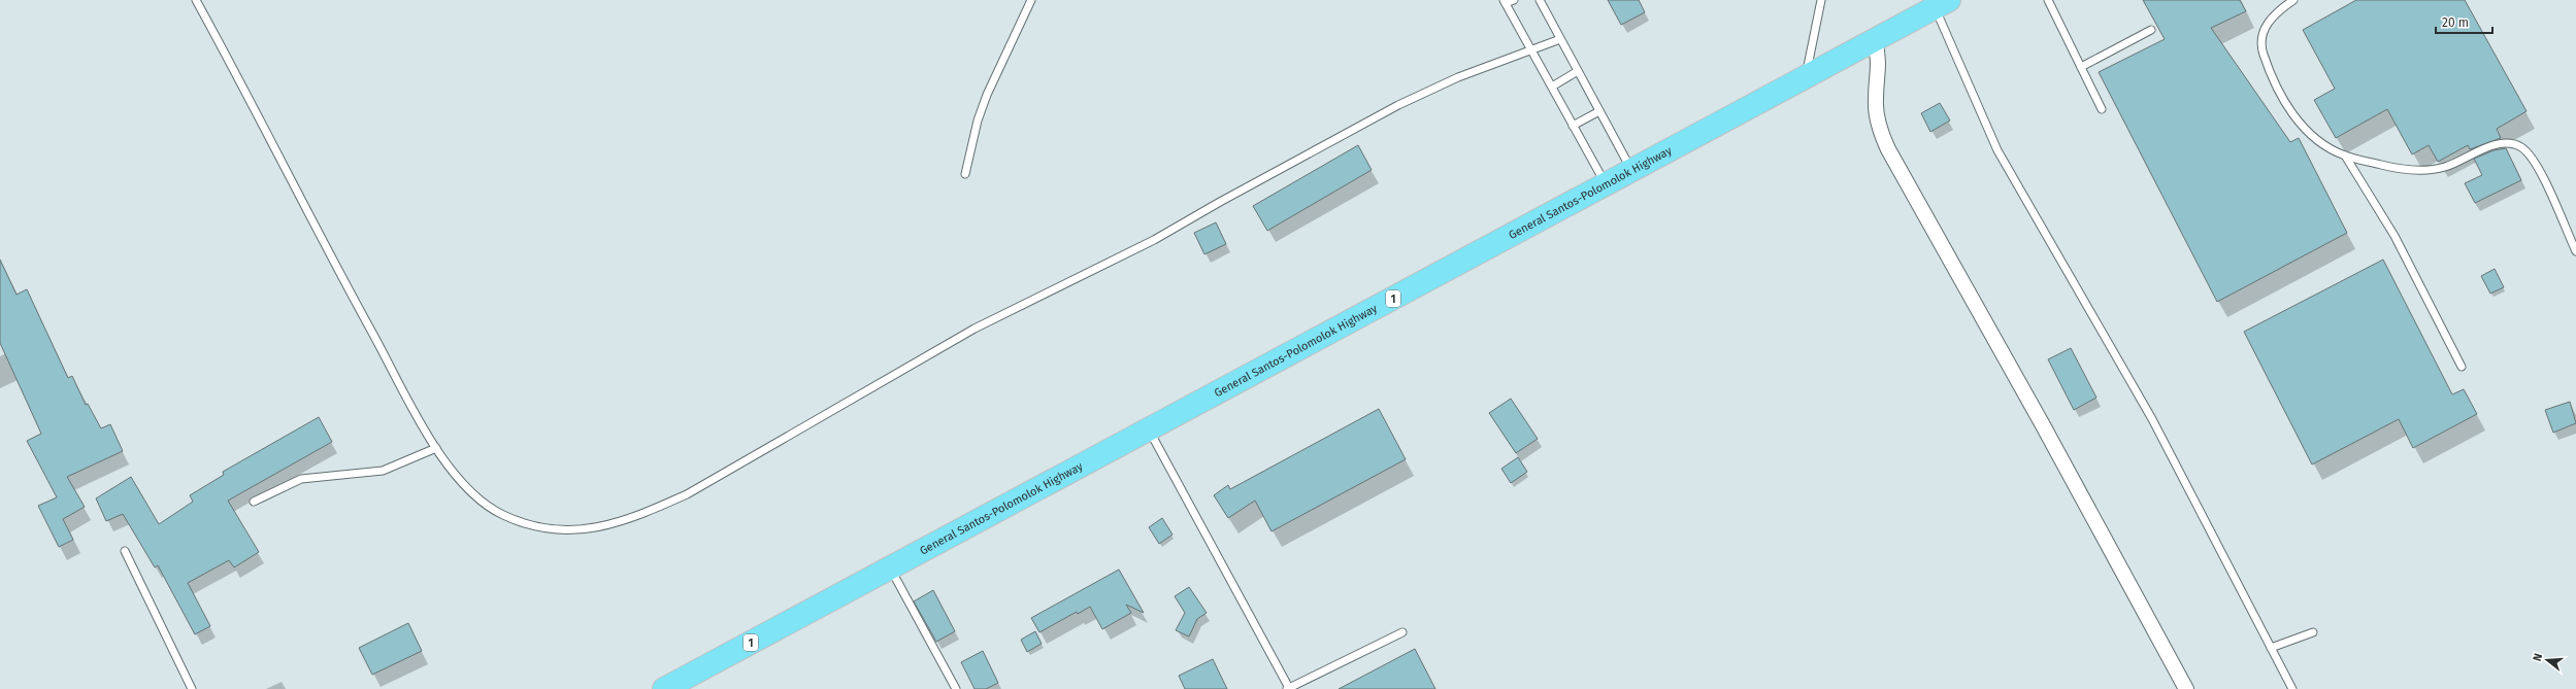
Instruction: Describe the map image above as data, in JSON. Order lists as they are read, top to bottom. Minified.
{"streets":{"highway":["General Santos-Polomolok Highway","1"]},"scale_bar":"20 m","north":"left"}
